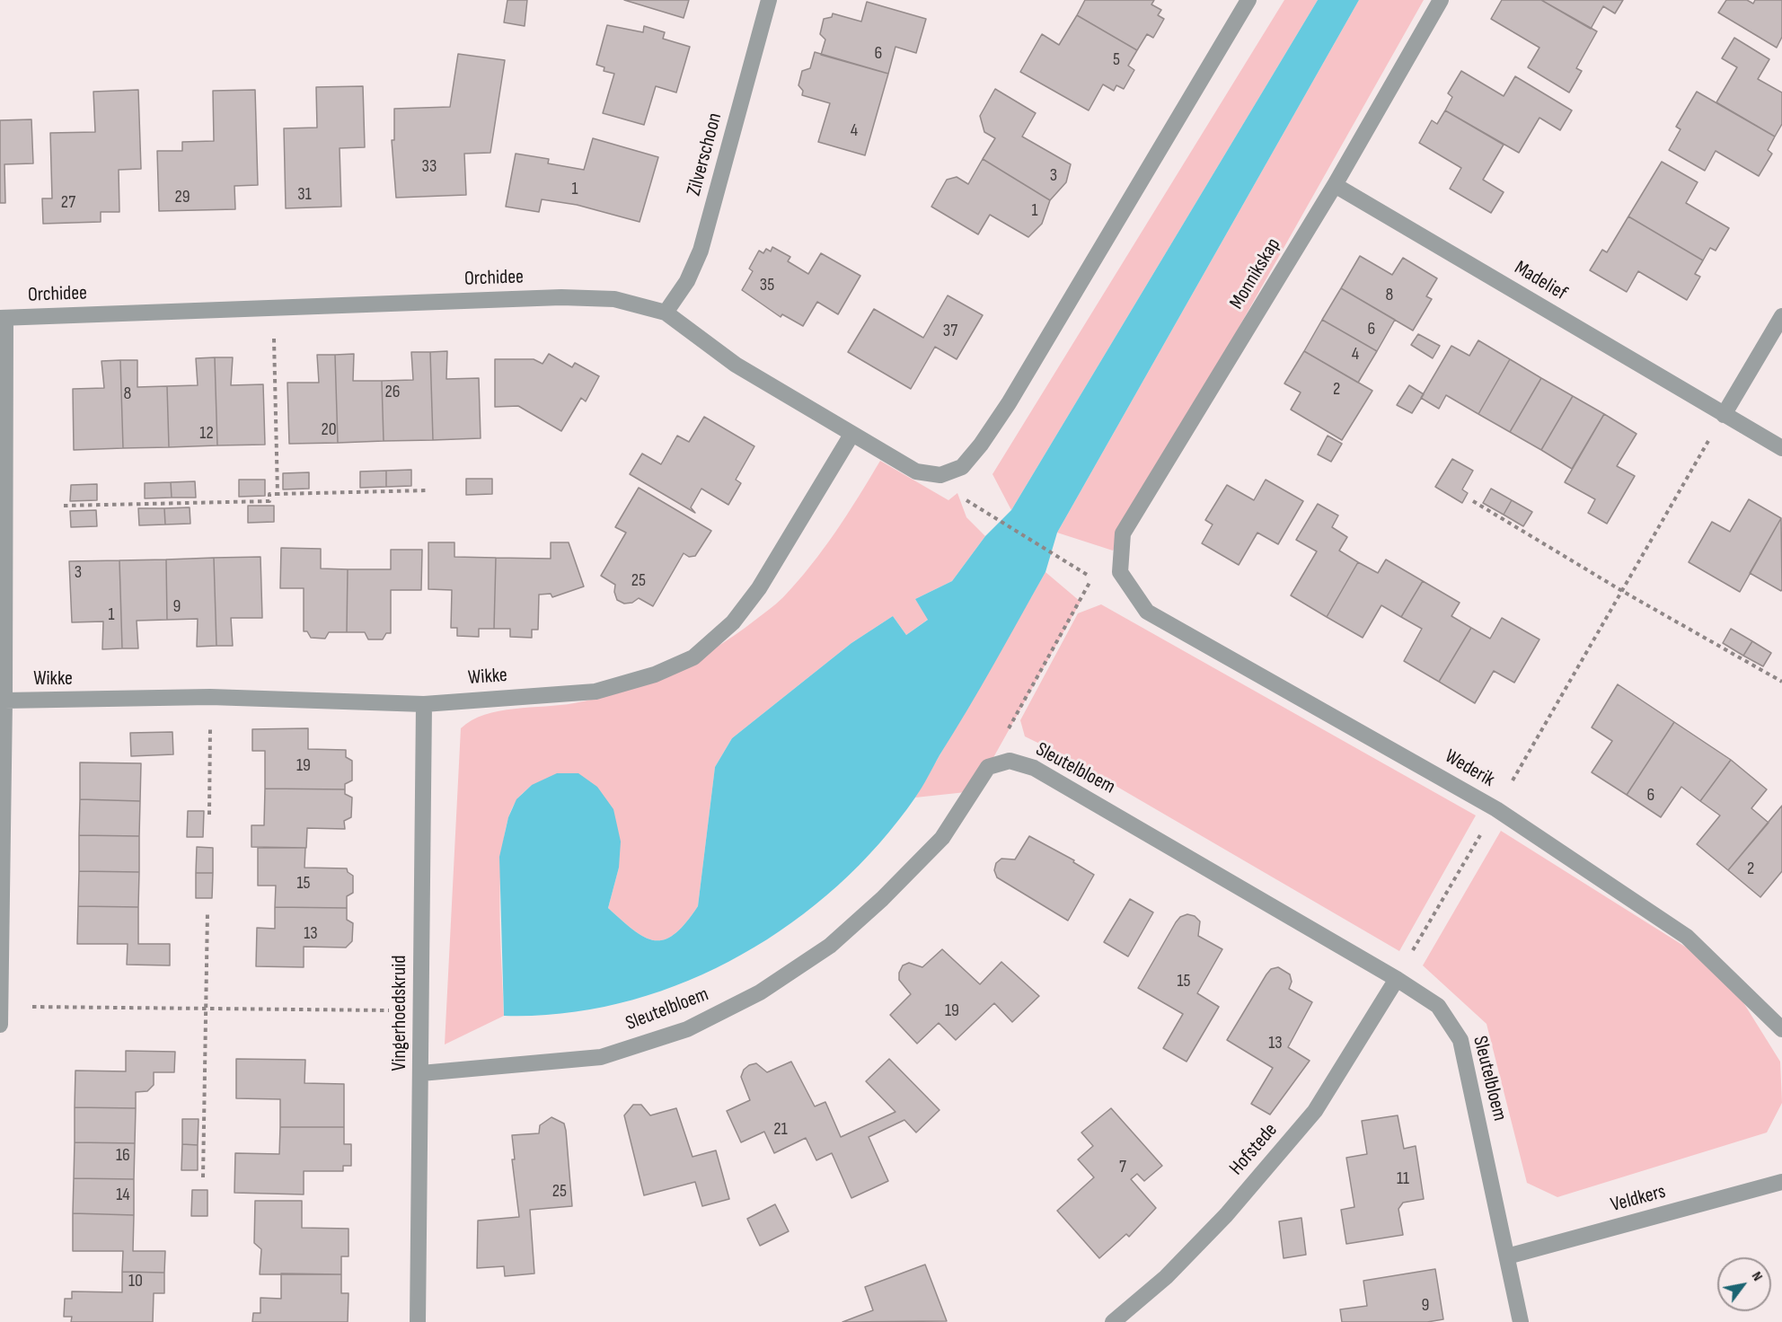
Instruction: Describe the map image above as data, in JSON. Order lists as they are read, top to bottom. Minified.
{"streets":{"street":["Zilverschoon","Monnikskap","Orchidee","Madelief","Wikke","Sleutelbloem","Wederik","Vingerhoedskruid","Hofstede","Veldkers"]},"crossings":[["Zilverschoon","Orchidee"],["Monnikskap","Madelief"],["Monnikskap","Wederik"],["Orchidee","Wikke"],["Wikke","Vingerhoedskruid"],["Sleutelbloem","Vingerhoedskruid"],["Sleutelbloem","Hofstede"],["Sleutelbloem","Veldkers"]],"house_numbers":["6","5","4","33","3","1","31","29","27","1","35","8","6","37","4","2","26","8","20","12","3","25","9","1","19","6","2","15","13","15","19","13","21","16","7","11","25","14","10","9"],"north":"top right"}
